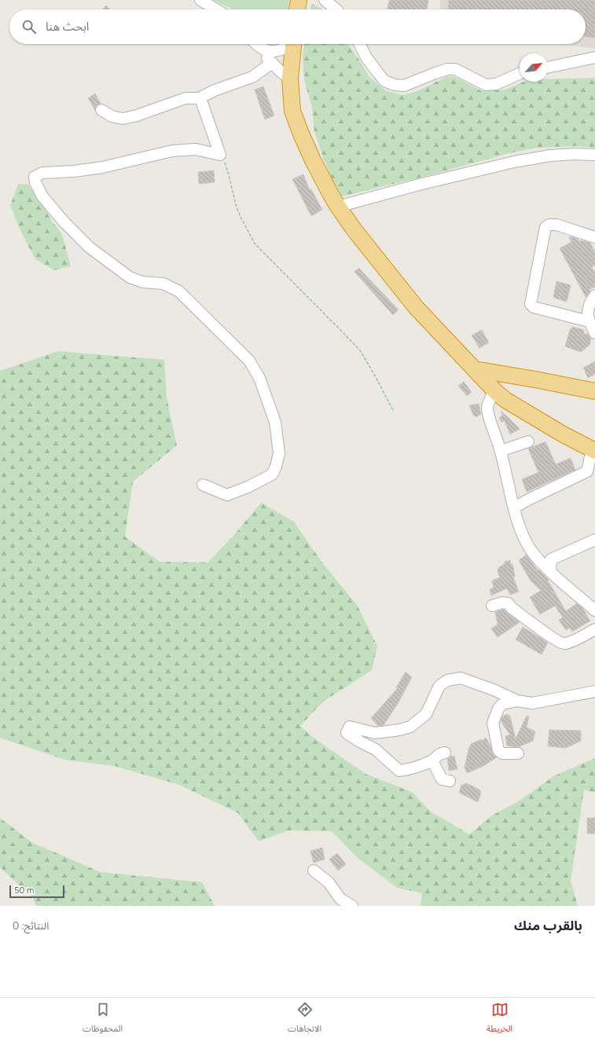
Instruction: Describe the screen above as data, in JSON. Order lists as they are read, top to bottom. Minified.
{"scale_bar":"50 m","north":"top right","page":{"search":"ابحث هنا","scale":"50 m","heading":["بالقرب منك","النتائج: 0"],"nav":["الخريطة","الاتجاهات","المحفوظات"]}}
